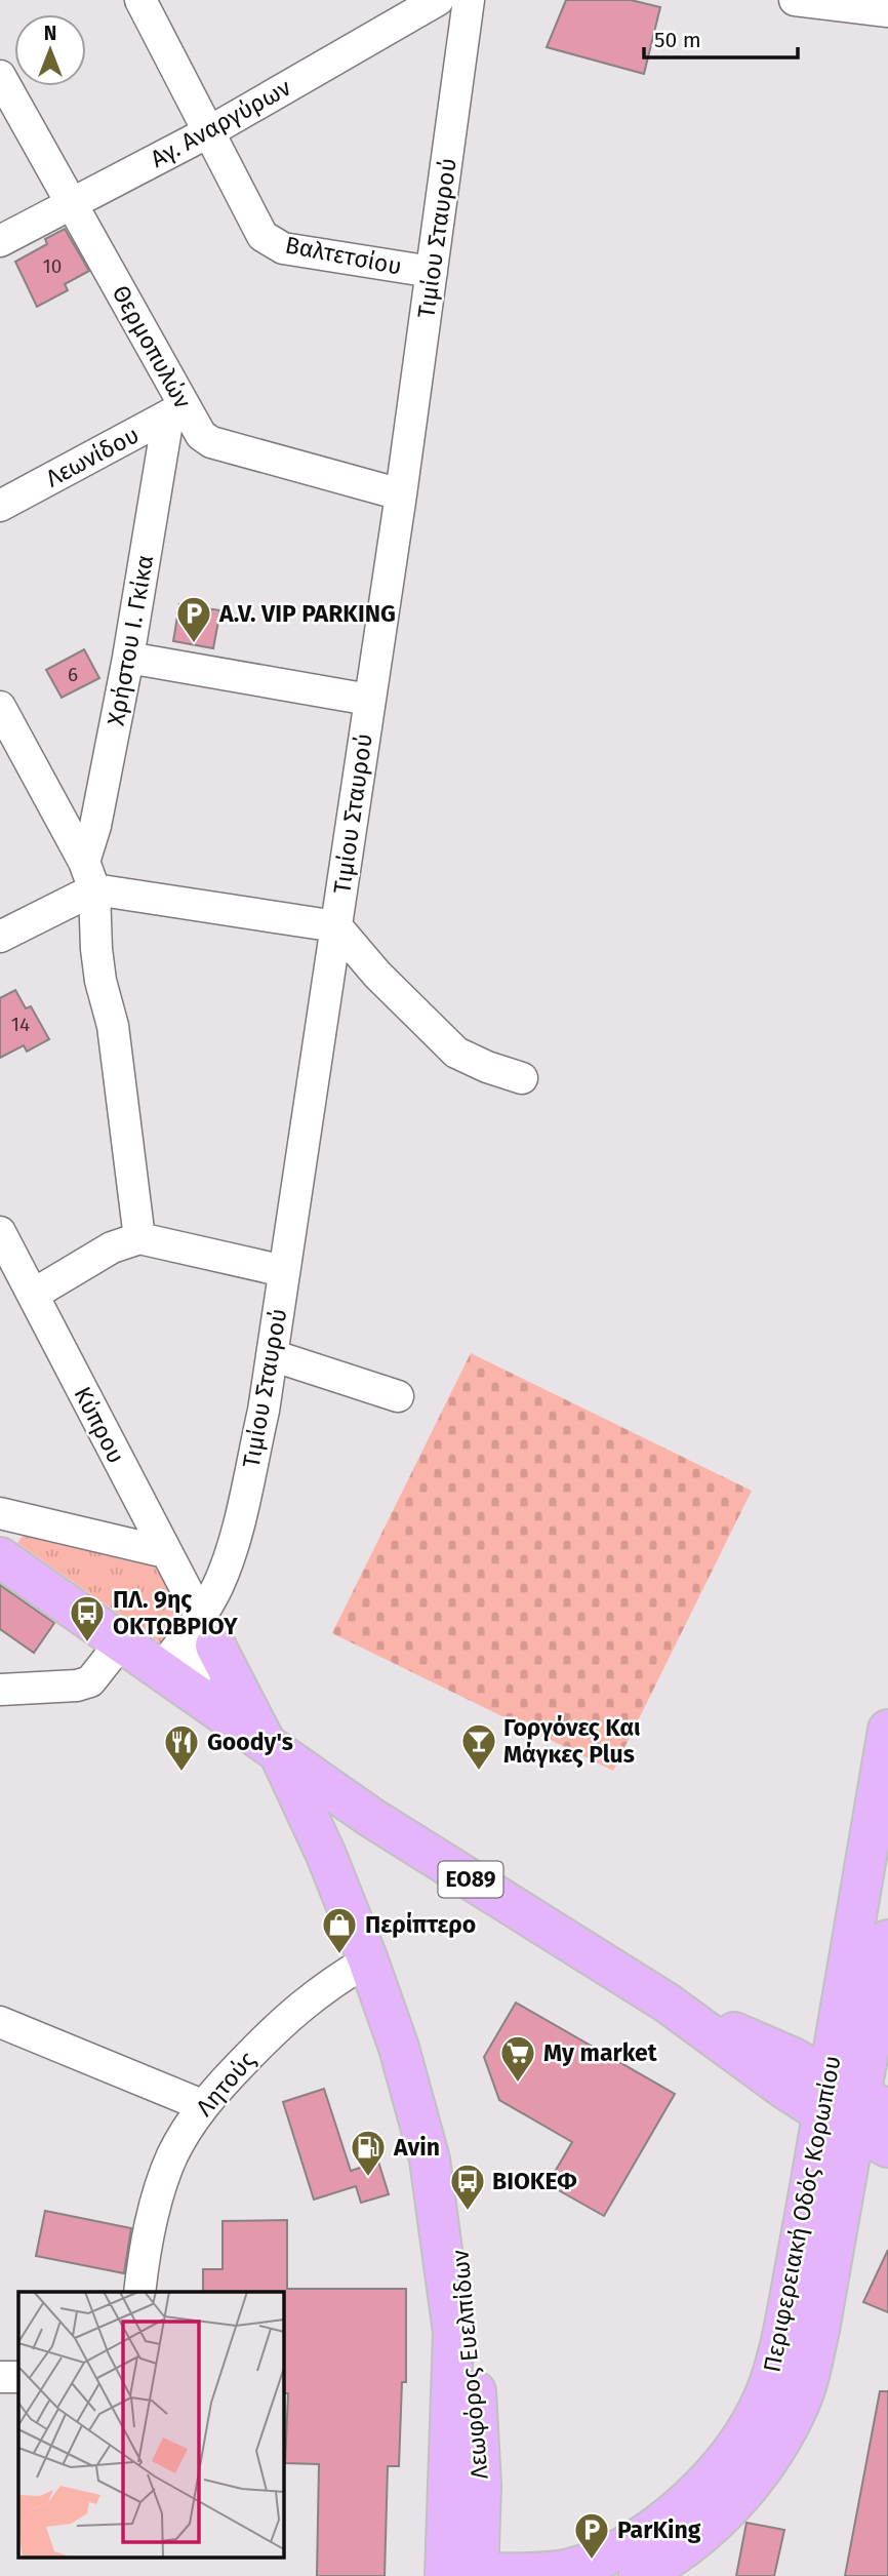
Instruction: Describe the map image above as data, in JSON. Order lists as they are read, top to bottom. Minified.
{"streets":{"main road":["ΕΟ89","Περιφερειακή Οδός Κορωπίου","Λεωφόρος Ευελπίδων"],"street":["Αγ. Αναργύρων","Τιμίου Σταυρού","Βαλτετσίου","Θερμοπυλών","Λεωνίδου","Χρήστου Ι. Γκίκα","Κύπρου","Λητούς"]},"crossings":[["Αγ. Αναργύρων","Βαλτετσίου"],["Αγ. Αναργύρων","Θερμοπυλών"],["Τιμίου Σταυρού","Βαλτετσίου"],["Τιμίου Σταυρού","Θερμοπυλών"],["Τιμίου Σταυρού","Κύπρου"],["Τιμίου Σταυρού","ΕΟ89"],["Τιμίου Σταυρού","Λεωφόρος Ευελπίδων"],["Θερμοπυλών","Λεωνίδου"],["Θερμοπυλών","Χρήστου Ι. Γκίκα"],["Λεωνίδου","Χρήστου Ι. Γκίκα"],["Κύπρου","Λεωφόρος Ευελπίδων"],["ΕΟ89","Περιφερειακή Οδός Κορωπίου"],["ΕΟ89","Λεωφόρος Ευελπίδων"],["Λητούς","Λεωφόρος Ευελπίδων"],["Περιφερειακή Οδός Κορωπίου","Λεωφόρος Ευελπίδων"]],"places":{"parking":["A.V. VIP PARKING","ParKing"],"bus stop":["ΠΛ. 9ης ΟΚΤΩΒΡΙΟΥ","ΒΙΟΚΕΦ"],"bar":["Γοργόνες Και Μάγκες Plus"],"restaurant":["Goody's"],"shop":["Περίπτερο"],"supermarket":["My market"],"fuel station":["Avin"]},"house_numbers":["10","6","14"],"scale_bar":"50 m","north":"top"}
